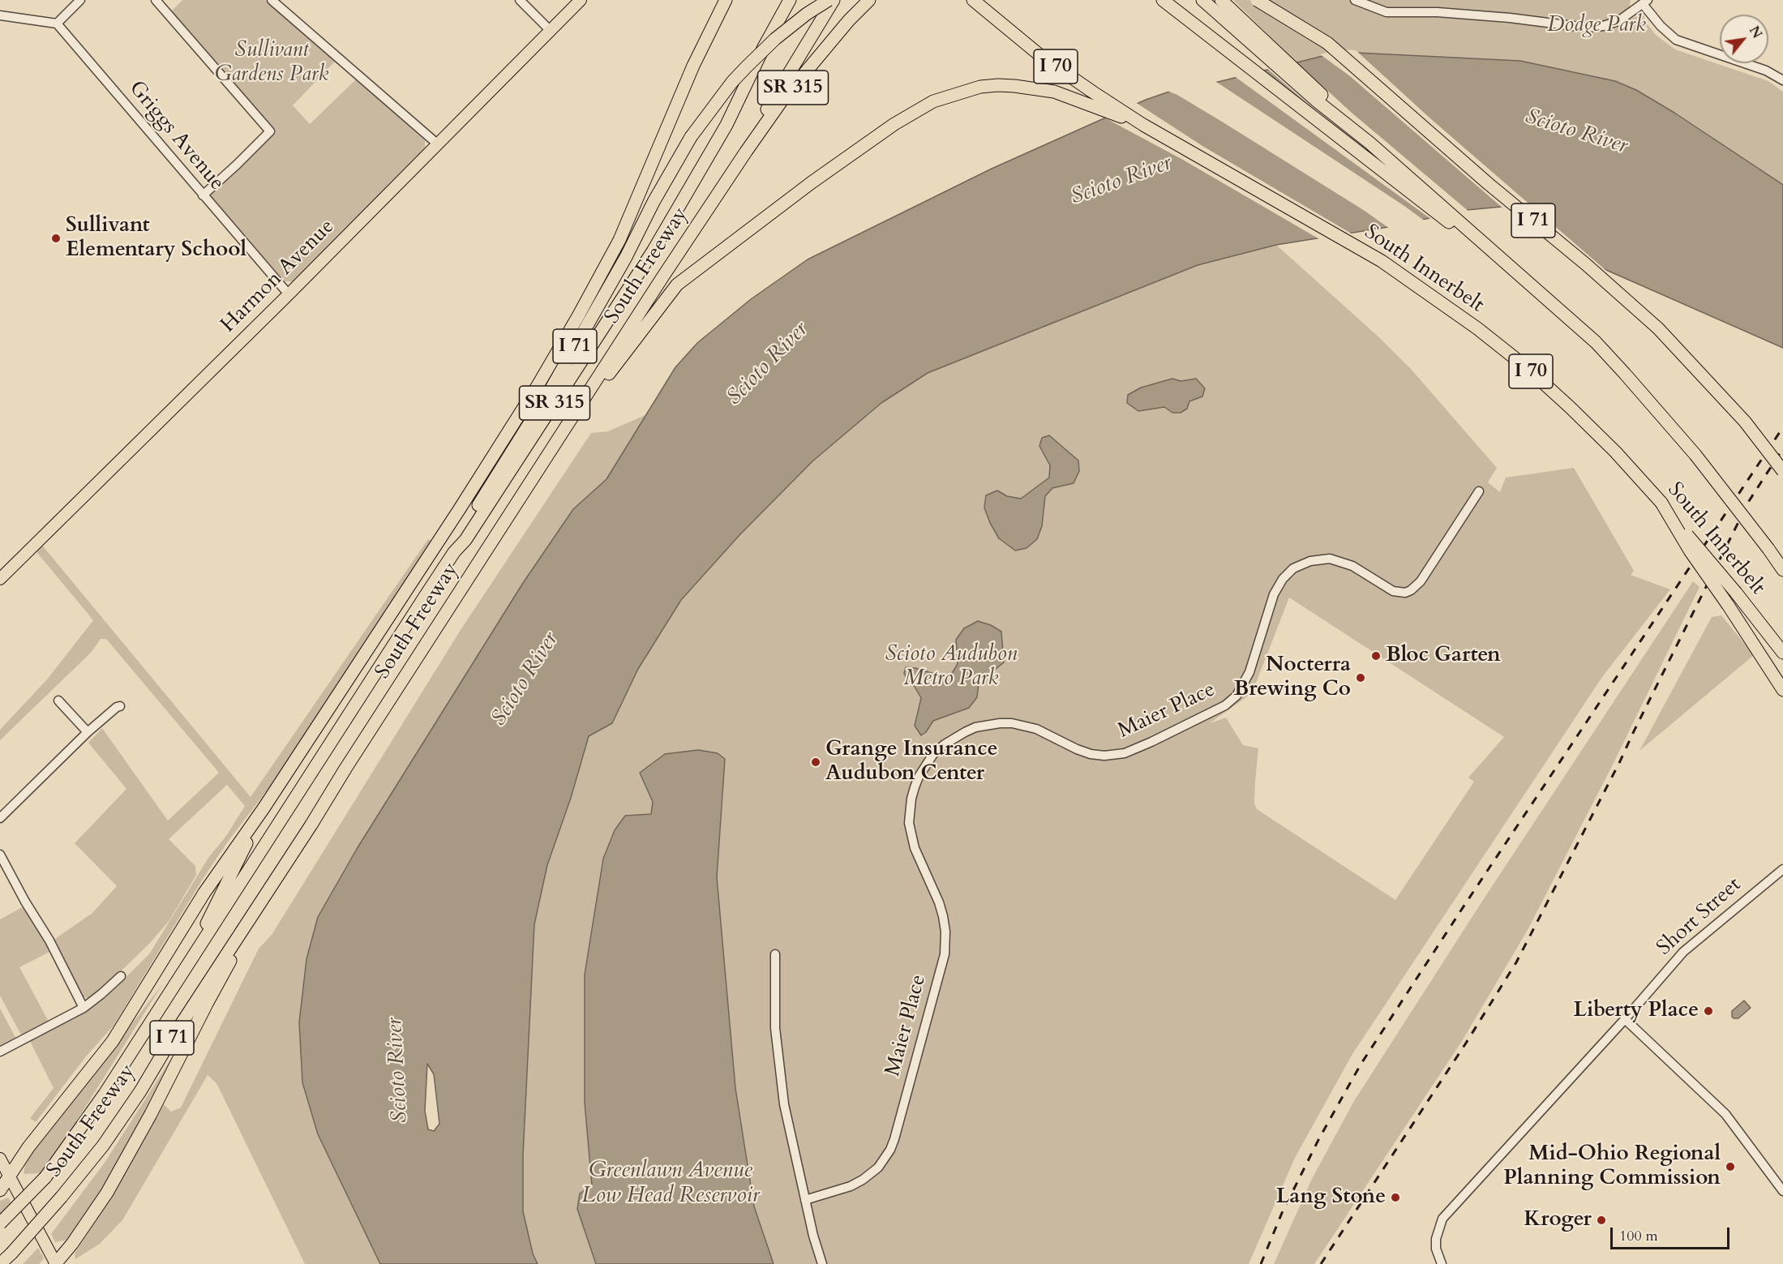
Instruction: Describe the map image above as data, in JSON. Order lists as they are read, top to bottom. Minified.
{"streets":{"highway":["I 70","SR 315","I 71","South Freeway","South Innerbelt"],"main road":["Harmon Avenue"],"street":["Griggs Avenue","Maier Place","Short Street"]},"crossings":[["Griggs Avenue","Harmon Avenue"],["I 71","South Freeway"],["I 71","South Innerbelt"]],"water":["Scioto River","Greenlawn Avenue Low Head Reservoir"],"parks":["Dodge Park","Sullivant Gardens Park","Scioto Audubon Metro Park"],"places":["Sullivant Elementary School","Bloc Garten","Nocterra Brewing Co","Grange Insurance Audubon Center","Liberty Place","Mid-Ohio Regional Planning Commission","Lang Stone","Kroger"],"scale_bar":"100 m","north":"top right"}
